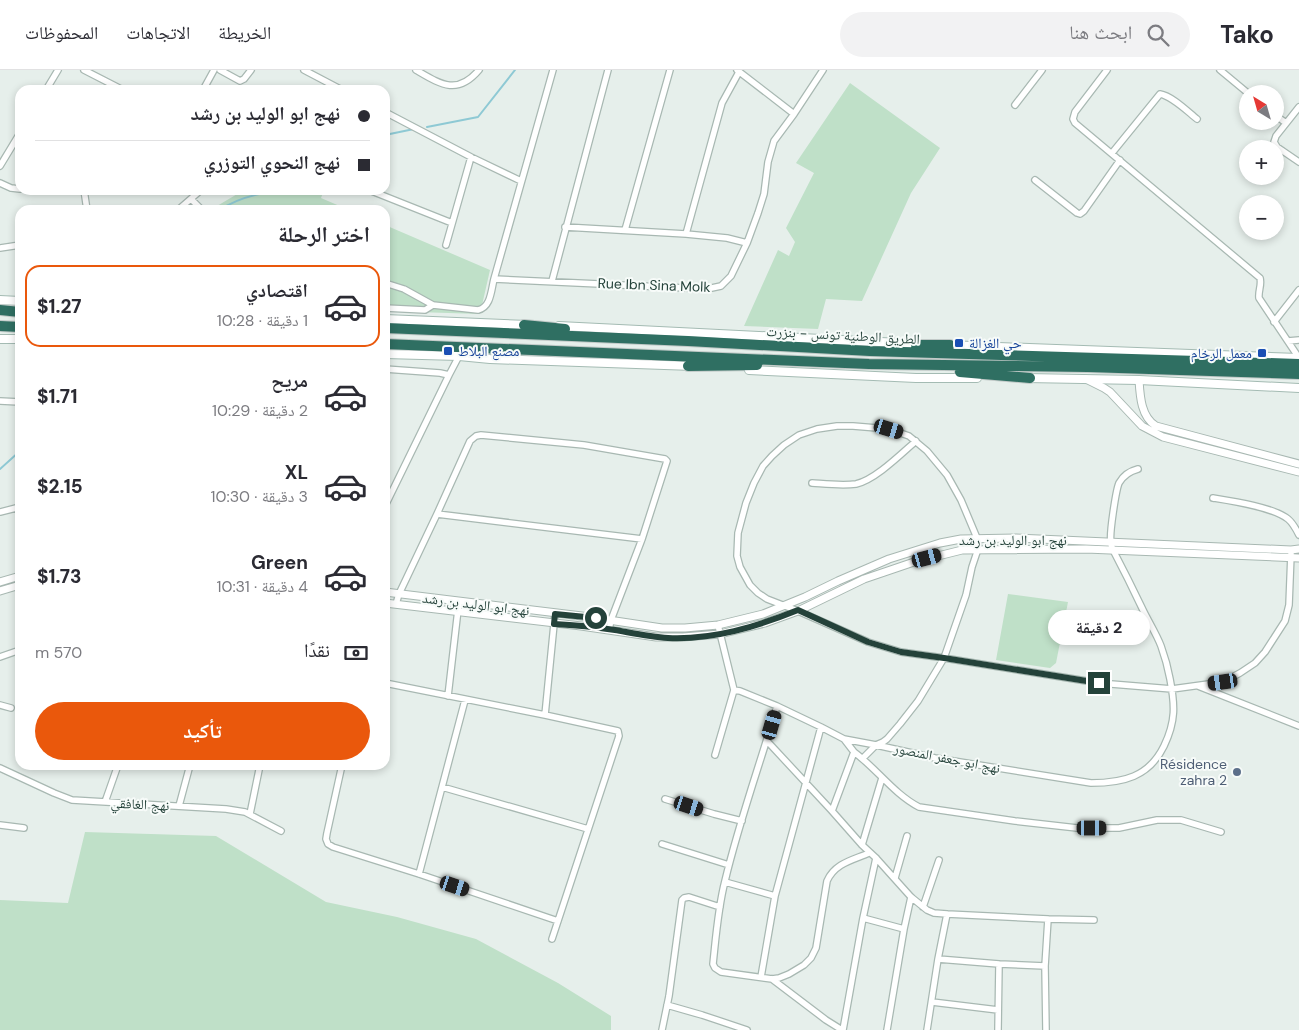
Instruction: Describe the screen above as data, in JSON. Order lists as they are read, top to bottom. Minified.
{"streets":{"highway":["الطريق الوطنية تونس - بنزرت"],"street":["Rue Ibn Sina Molk","نهج ابو الوليد بن رشد","نهج ابو جعفر المنصور","نهج الغافقي"]},"crossings":[["نهج ابو الوليد بن رشد","نهج ابو جعفر المنصور"]],"places":{"transit":["حي الغزالة","مصنع البلاط","معمل الرخام"],"other":["Résidence zahra 2"]},"north":"top left","page":{"header":"Tako","search":"ابحث هنا","nav":["الخريطة","الاتجاهات","المحفوظات"],"map_buttons":["+","−"],"banner":["نهج ابو الوليد بن رشد","نهج النحوي التوزري"],"heading":"اختر الرحلة","list":[{"name":"اقتصادي","note":"1 دقيقة · 10:28","value":"$1.27"},{"name":"مريح","note":"2 دقيقة · 10:29","value":"$1.71"},{"name":"XL","note":"3 دقيقة · 10:30","value":"$2.15"},{"name":"Green","note":"4 دقيقة · 10:31","value":"$1.73"}],"bubble":"2 دقيقة","pay":["نقدًا","570 m"],"buttons":"تأكيد"}}
